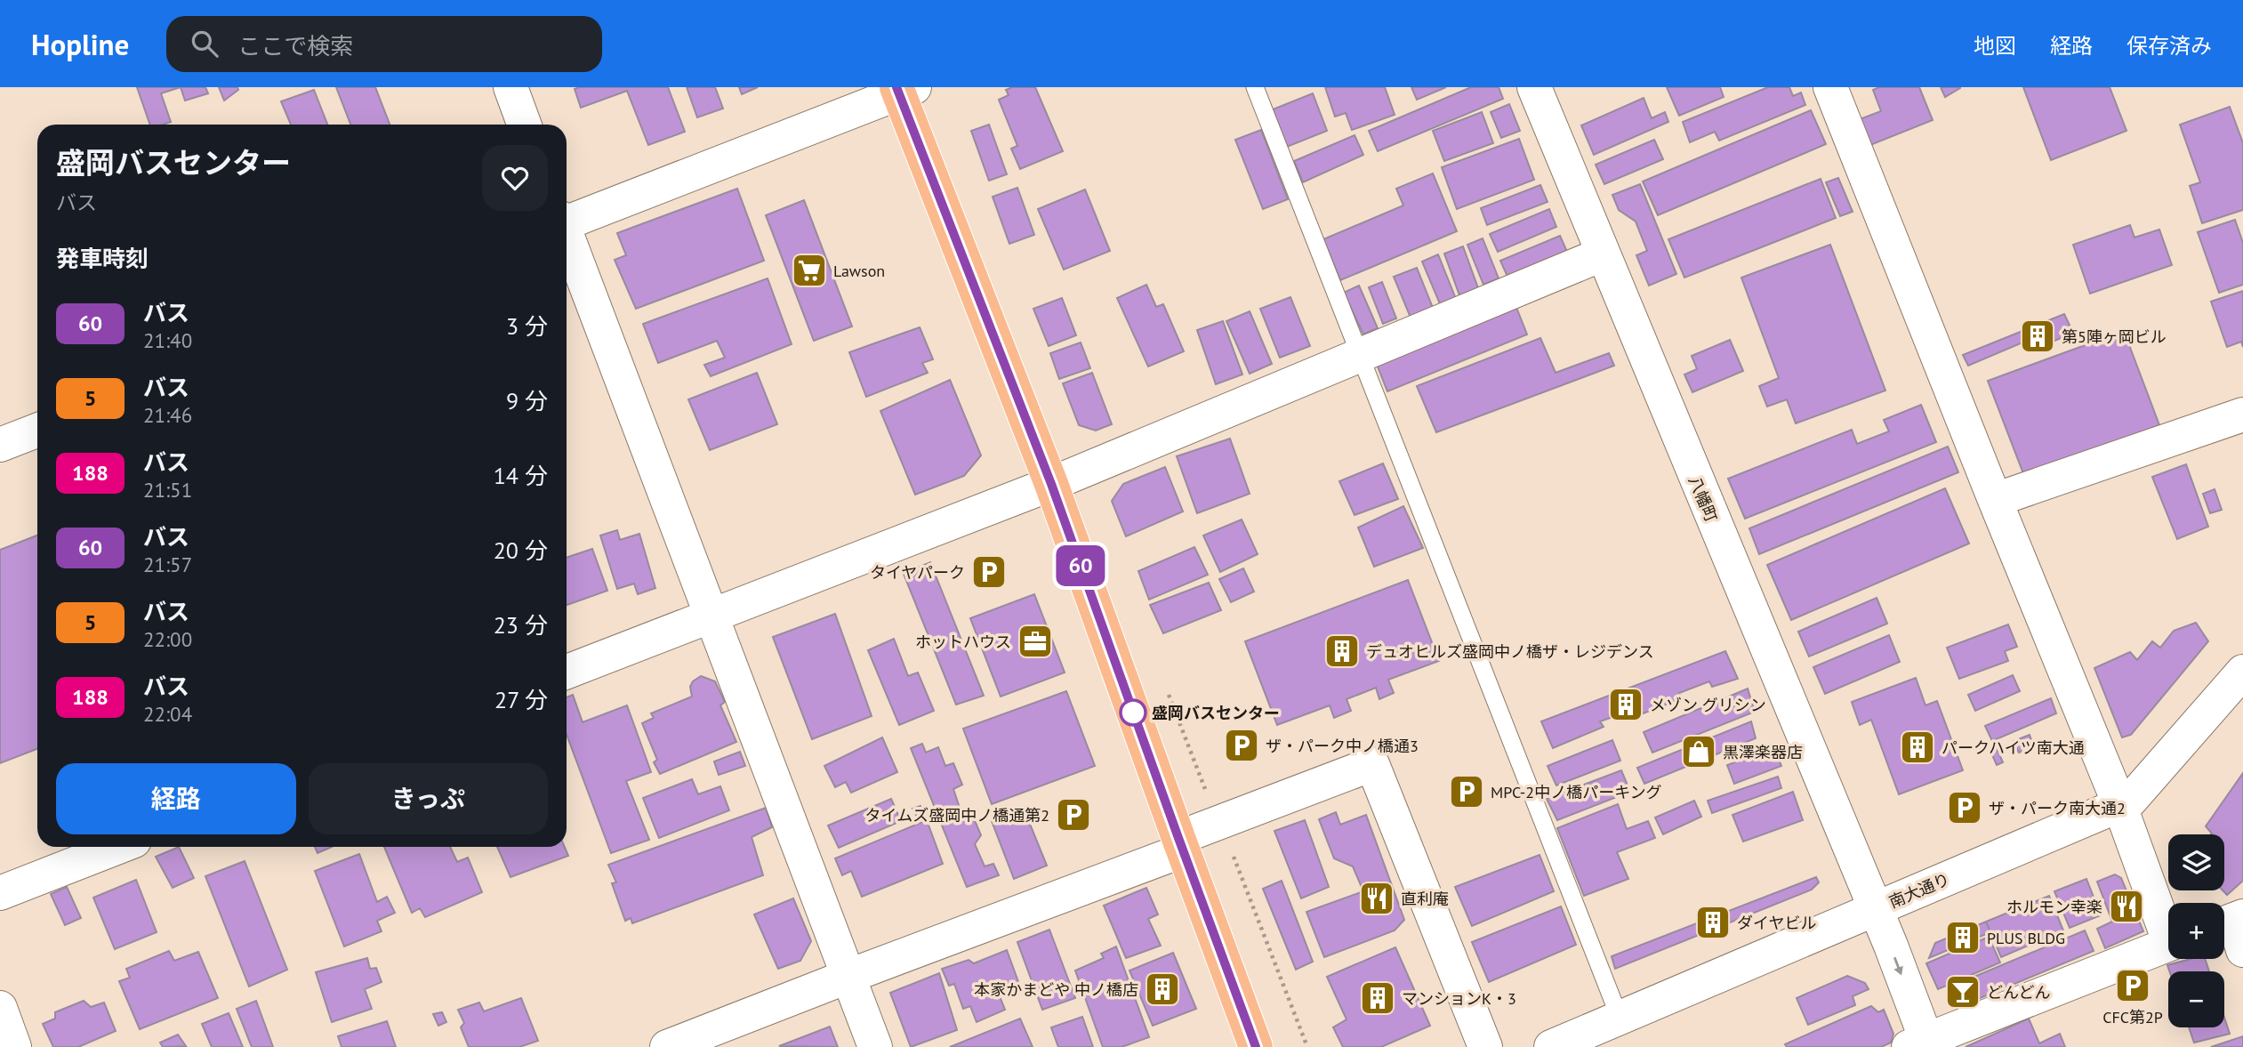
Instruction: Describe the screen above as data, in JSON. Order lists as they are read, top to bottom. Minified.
{"streets":{"street":["八幡町","南大通り"]},"crossings":[["八幡町","南大通り"]],"places":{"supermarket":["Lawson"],"building":["第5陣ヶ岡ビル","デュオヒルズ盛岡中ノ橋ザ・レジデンス","メゾン グリシン","パークハイツ南大通","ダイヤビル","PLUS BLDG","本家かまどや 中ノ橋店","マンションK・3"],"parking":["タイヤパーク","ザ・パーク中ノ橋通3","MPC-2中ノ橋パーキング","ザ・パーク南大通2","タイムズ盛岡中ノ橋通第2","CFC第2P"],"office":["ホットハウス"],"other":["盛岡バスセンター"],"shop":["黒澤楽器店"],"restaurant":["直利庵","ホルモン幸楽"],"bar":["どんどん"]},"lines":["bus line 60"],"page":{"header":"Hopline","search":"ここで検索","nav":["地図","経路","保存済み"],"on_map":"60","heading":[["盛岡バスセンター","バス"],"発車時刻"],"list":[{"mark":"60","name":"バス","note":"21:40","value":"3 分"},{"mark":"5","name":"バス","note":"21:46","value":"9 分"},{"mark":"188","name":"バス","note":"21:51","value":"14 分"},{"mark":"60","name":"バス","note":"21:57","value":"20 分"},{"mark":"5","name":"バス","note":"22:00","value":"23 分"},{"mark":"188","name":"バス","note":"22:04","value":"27 分"}],"buttons":["経路","きっぷ"],"map_buttons":["+","−"]}}
